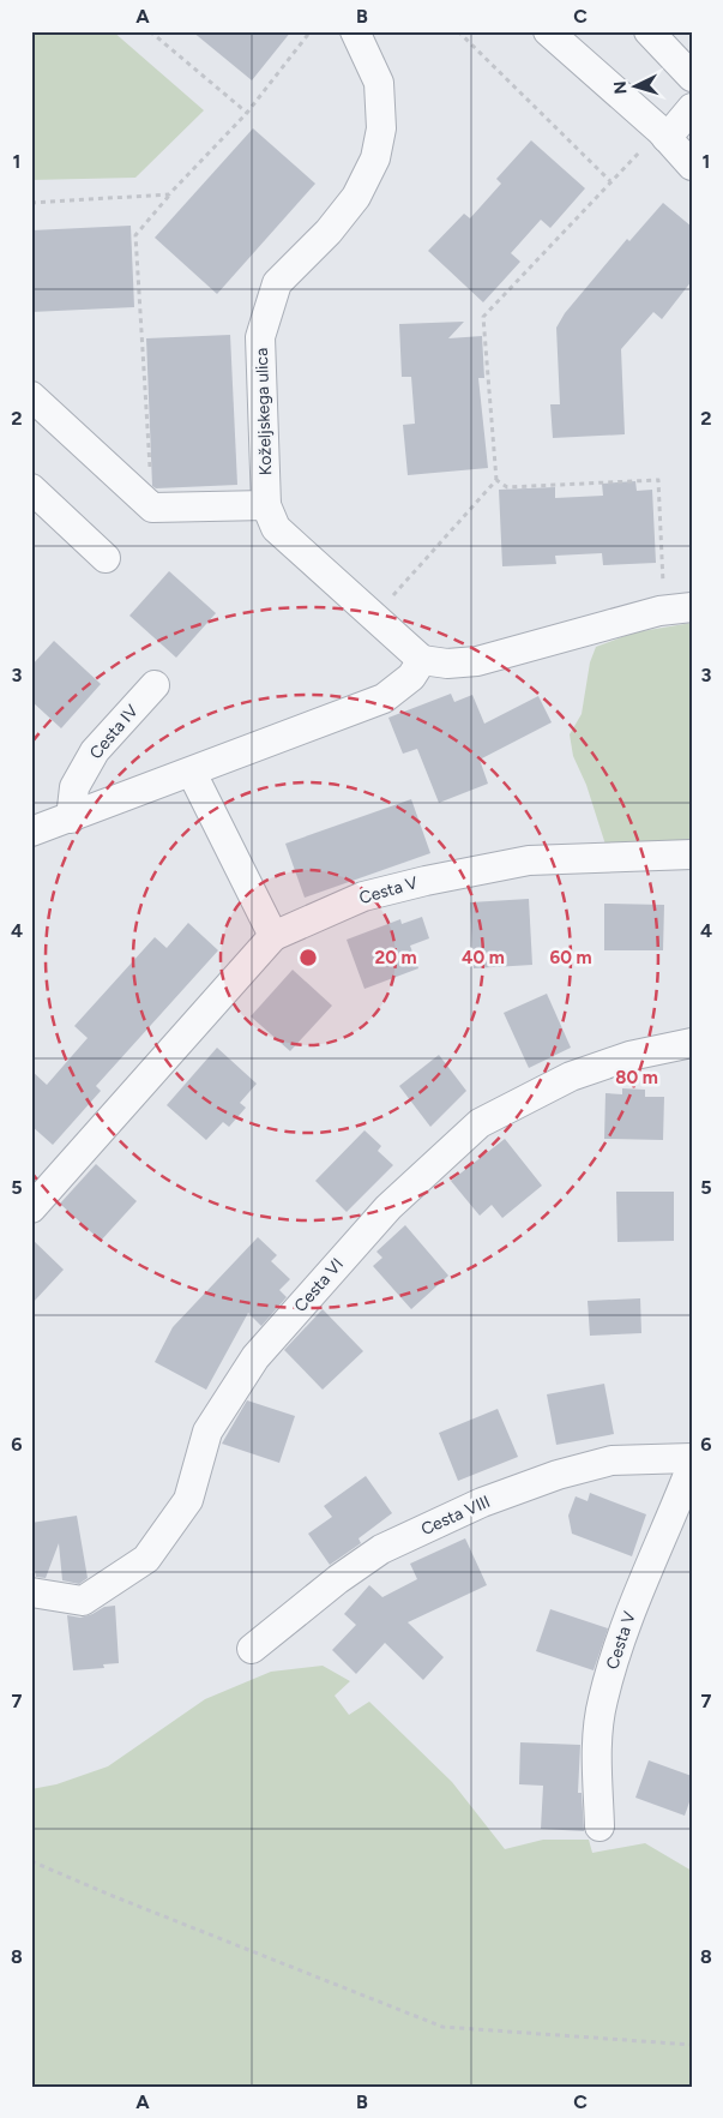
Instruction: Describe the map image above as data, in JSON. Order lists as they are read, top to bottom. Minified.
{"streets":{"street":["Koželjskega ulica","Cesta IV","Cesta V","Cesta VI","Cesta VIII"]},"north":"left","grid":{"columns":["A","B","C"],"rows":["1","2","3","4","5","6","7","8"]},"rings":["20 m","40 m","60 m","80 m"]}
